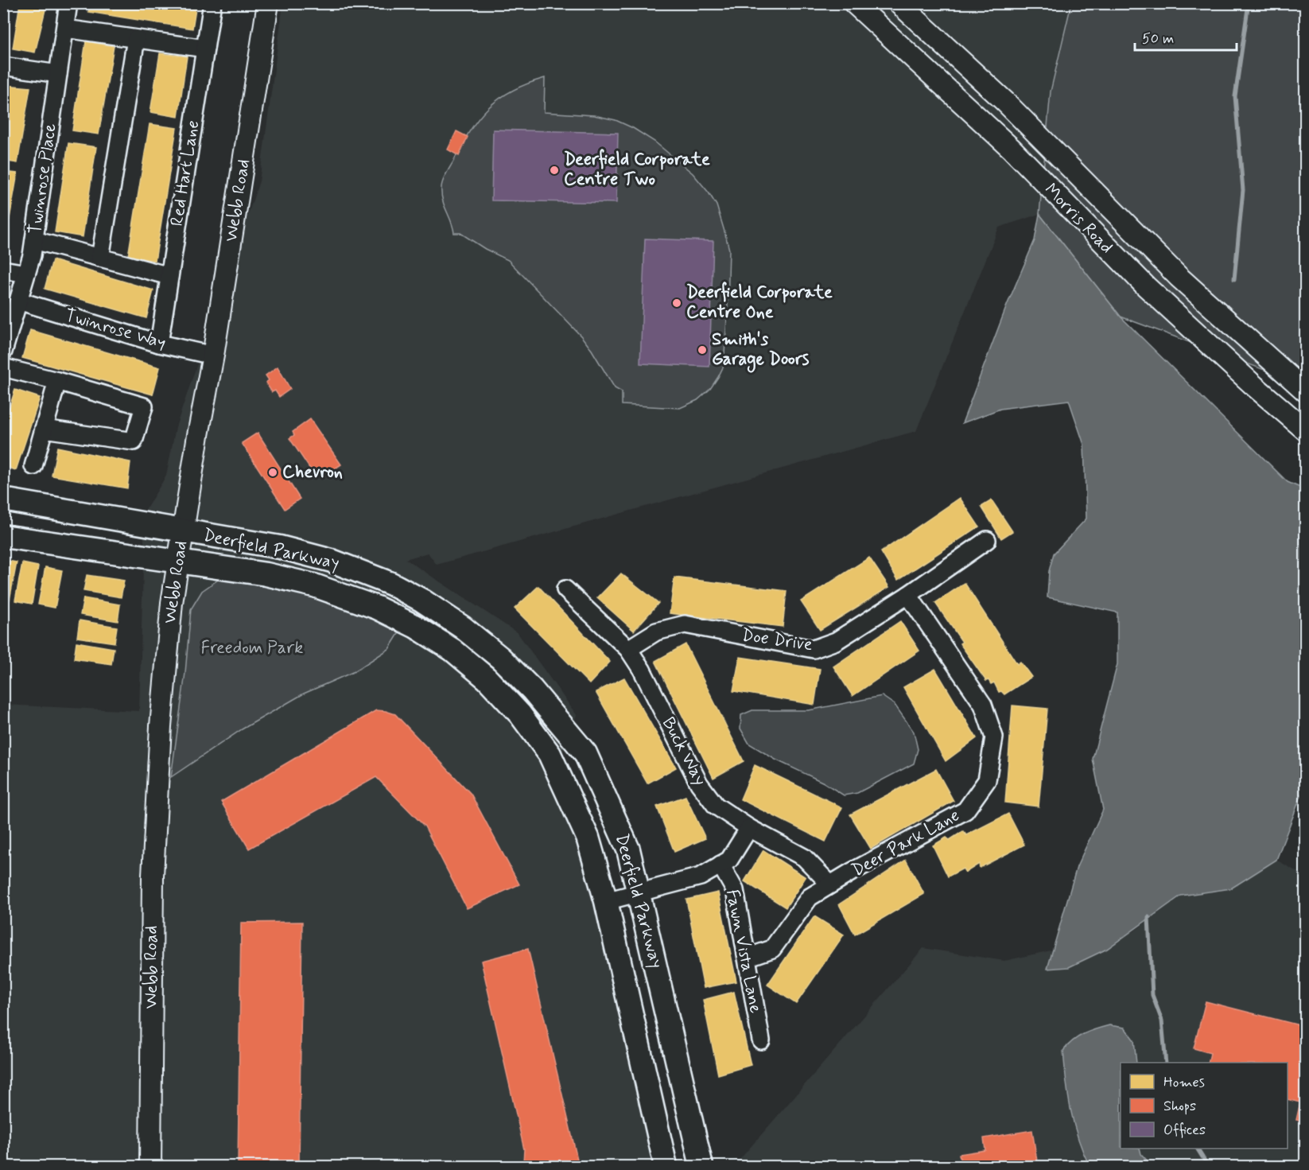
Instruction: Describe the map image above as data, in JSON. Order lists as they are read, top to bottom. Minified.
{"streets":{"main road":["Deerfield Parkway"],"street":["Red Hart Lane","Twinrose Place","Webb Road","Morris Road","Twinrose Way","Doe Drive","Buck Way","Deer Park Lane","Fawn Vista Lane"]},"crossings":[["Red Hart Lane","Twinrose Way"],["Twinrose Place","Twinrose Way"],["Webb Road","Twinrose Way"],["Webb Road","Deerfield Parkway"],["Deerfield Parkway","Fawn Vista Lane"],["Doe Drive","Buck Way"],["Doe Drive","Deer Park Lane"],["Buck Way","Deer Park Lane"],["Buck Way","Fawn Vista Lane"],["Deer Park Lane","Fawn Vista Lane"]],"parks":["Freedom Park"],"places":["Deerfield Corporate Centre Two","Deerfield Corporate Centre One","Smith's Garage Doors","Chevron"],"legend":["Homes","Shops","Offices"],"scale_bar":"50 m"}
